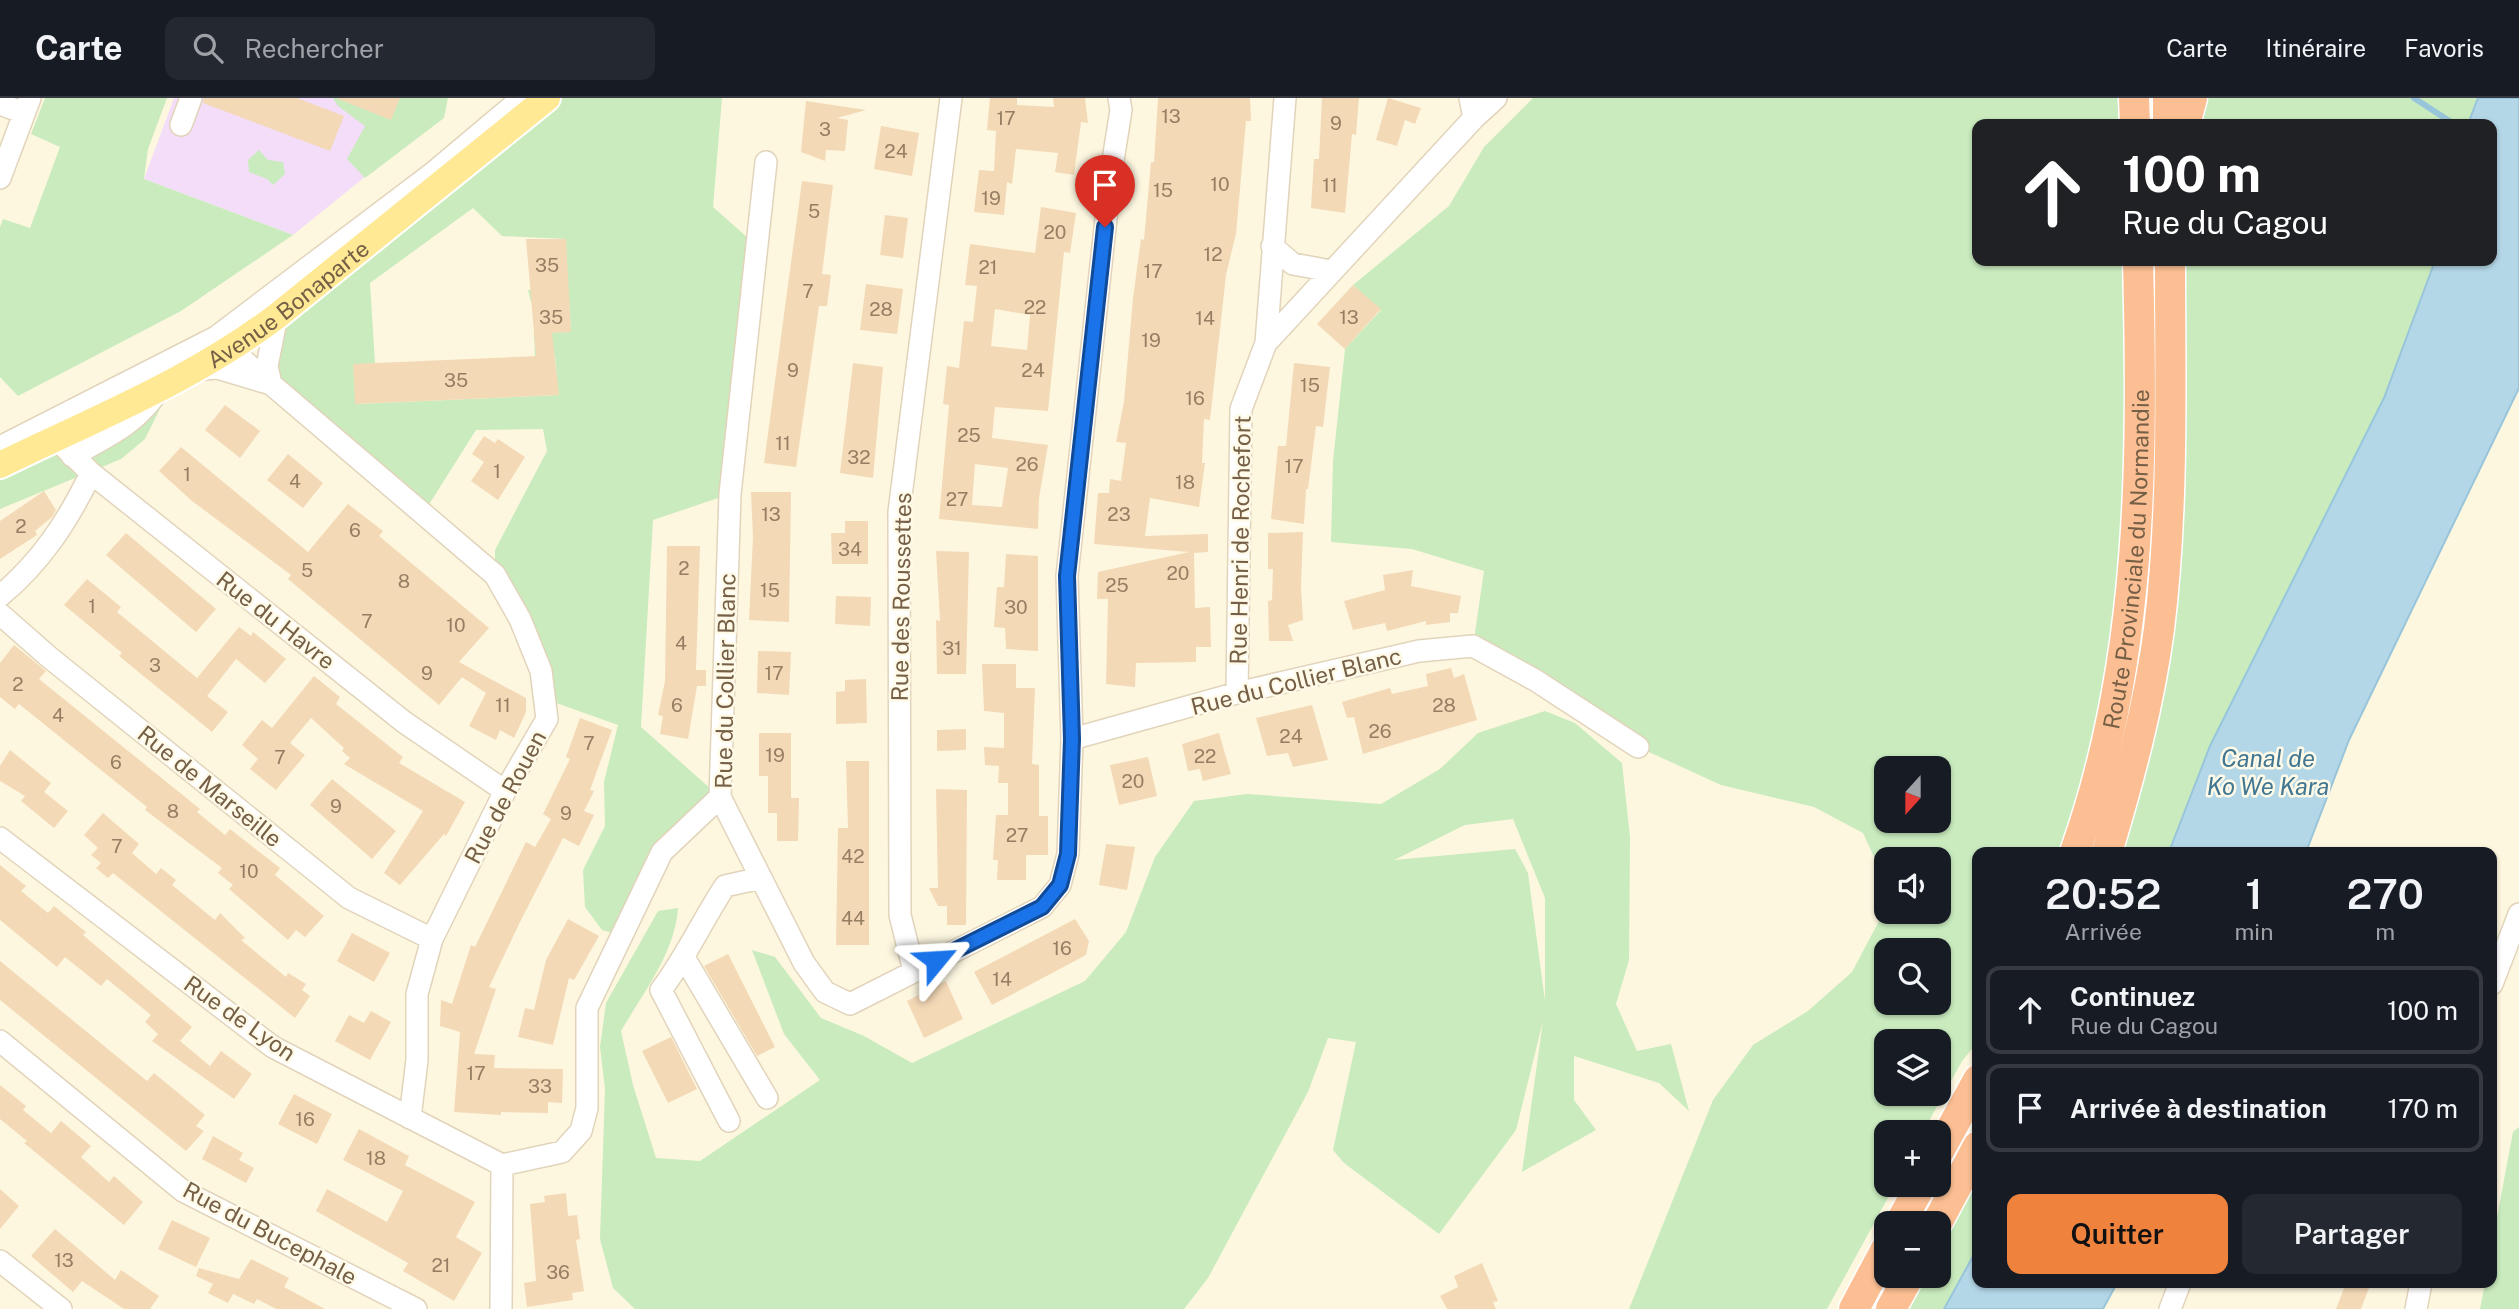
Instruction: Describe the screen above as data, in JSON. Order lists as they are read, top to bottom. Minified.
{"streets":{"highway":["Route Provinciale du Normandie"],"main road":["Avenue Bonaparte"],"street":["Rue Henri de Rochefort","Rue des Roussettes","Rue du Havre","Rue du Collier Blanc","Rue de Marseille","Rue de Rouen","Rue de Lyon","Rue du Bucephale"]},"crossings":[["Avenue Bonaparte","Rue du Havre"],["Avenue Bonaparte","Rue de Rouen"],["Rue Henri de Rochefort","Rue du Collier Blanc"],["Rue des Roussettes","Rue du Collier Blanc"],["Rue du Havre","Rue de Rouen"],["Rue de Marseille","Rue de Rouen"],["Rue de Rouen","Rue de Lyon"]],"water":["Canal de Ko We Kara"],"house_numbers":["13","17","9","3","24","10","11","15","19","5","20","12","35","21","17","7","22","28","35","13","14","19","9","24","35","15","16","25","11","32","26","17","1","1","4","18","27","13","23","2","6","34","2","5","20","8","25","15","1","30","7","10","4","31","3","9","17","2","11","6","28","4","26","24","7","19","22","7","6","20","9","8","9","27","7","42","10","44","16","14","17","33","16","18","13","21","36"],"north":"bottom","page":{"header":"Carte","search":"Rechercher","nav":["Carte","Itinéraire","Favoris"],"turn":["100 m","Rue du Cagou"],"map_buttons":["+","−"],"eta":["20:52","Arrivée","1","min","270","m"],"list":[{"name":"Continuez","note":"Rue du Cagou","value":"100 m"},{"name":"Arrivée à destination","value":"170 m"}],"buttons":["Quitter","Partager"]}}
